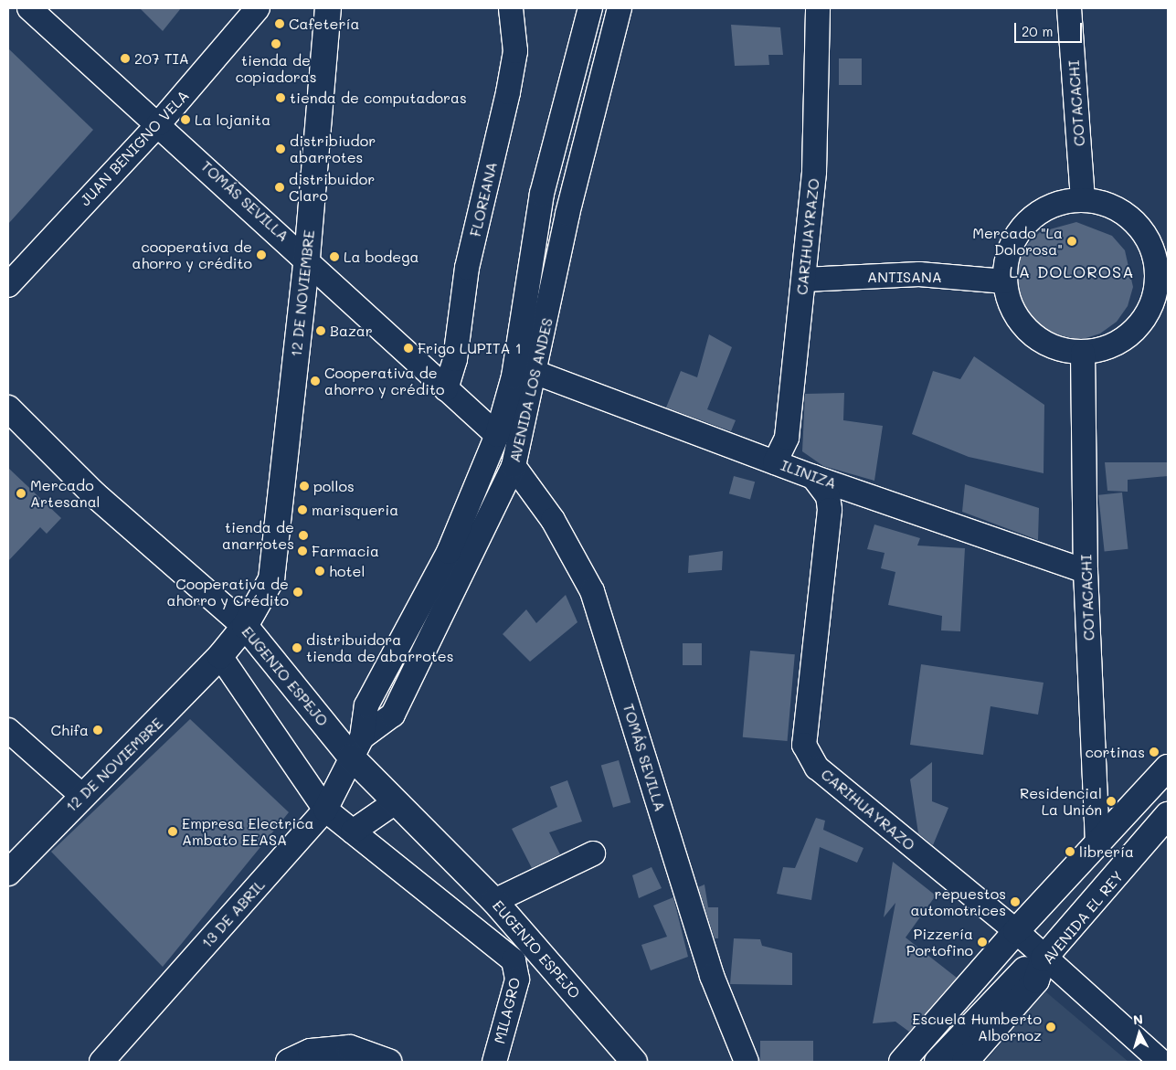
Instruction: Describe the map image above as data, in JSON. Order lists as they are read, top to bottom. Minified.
{"streets":{"street":["COTACACHI","JUAN BENIGNO VELA","FLOREANA","TOMÁS SEVILLA","CARIHUAYRAZO","ANTISANA","12 DE NOVIEMBRE","AVENIDA LOS ANDES","ILINIZA","EUGENIO ESPEJO","13 DE ABRIL","AVENIDA EL REY","MILAGRO"]},"crossings":[["COTACACHI","ANTISANA"],["COTACACHI","ILINIZA"],["JUAN BENIGNO VELA","TOMÁS SEVILLA"],["FLOREANA","TOMÁS SEVILLA"],["TOMÁS SEVILLA","12 DE NOVIEMBRE"],["TOMÁS SEVILLA","AVENIDA LOS ANDES"],["CARIHUAYRAZO","ANTISANA"],["CARIHUAYRAZO","ILINIZA"],["CARIHUAYRAZO","AVENIDA EL REY"],["12 DE NOVIEMBRE","EUGENIO ESPEJO"],["AVENIDA LOS ANDES","ILINIZA"],["AVENIDA LOS ANDES","EUGENIO ESPEJO"],["AVENIDA LOS ANDES","13 DE ABRIL"],["EUGENIO ESPEJO","13 DE ABRIL"]],"districts":["LA DOLOROSA"],"places":["Cafetería","tienda de copiadoras","207 TIA","tienda de computadoras","La lojanita","distribiudor abarrotes","distribuidor Claro","Mercado \"La Dolorosa\"","cooperativa de ahorro y crédito","La bodega","Bazar","Frigo LUPITA 1","Cooperativa de ahorro y crédito","pollos","Mercado Artesanal","marisqueria","tienda de anarrotes","Farmacia","hotel","Cooperativa de ahorro y Crédito","distribuidora tienda de abarrotes","Chifa","cortinas","Residencial La Unión","Empresa Electrica Ambato EEASA","librería","repuestos automotrices","Pizzería Portofino","Escuela Humberto Albornoz"],"scale_bar":"20 m","north":"top"}
